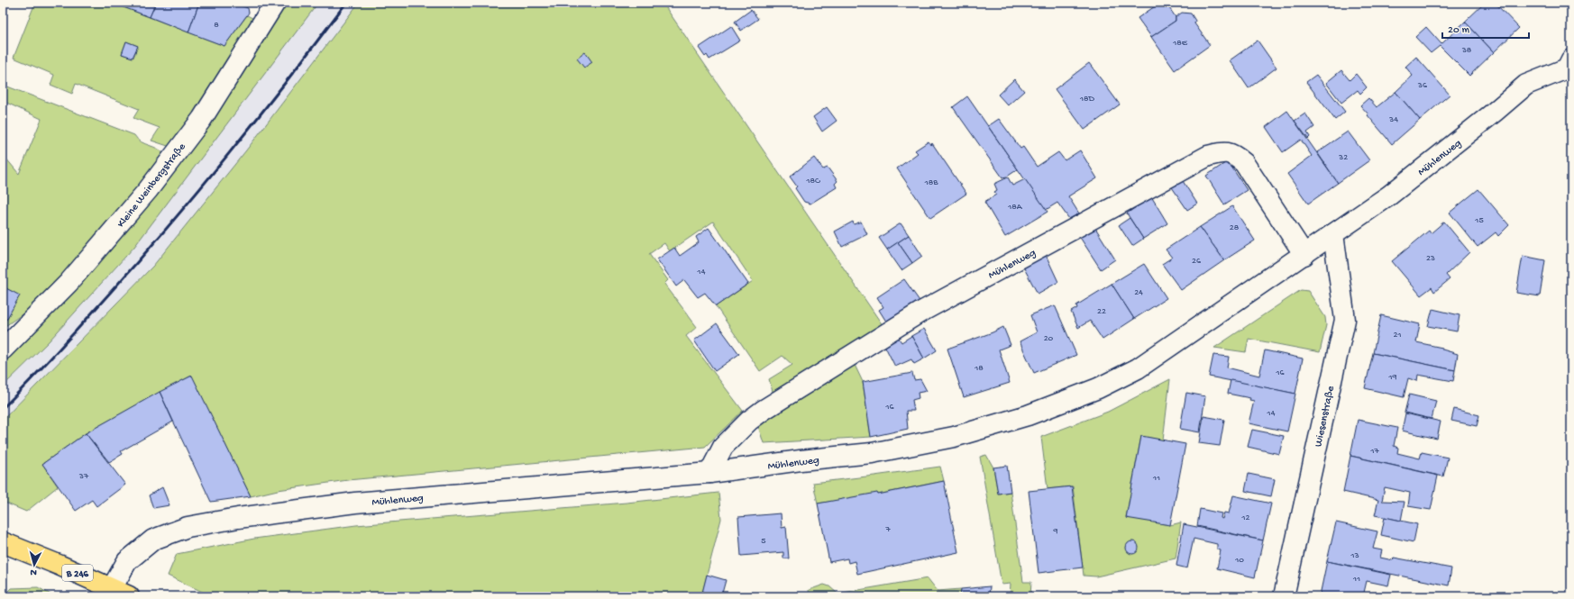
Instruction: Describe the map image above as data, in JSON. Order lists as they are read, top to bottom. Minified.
{"streets":{"main road":["B 246"],"street":["Mühlenweg","Kleine Weinbergstraße","Wiesenstraße"]},"crossings":[["Mühlenweg","Wiesenstraße"],["Mühlenweg","B 246"]],"house_numbers":["8","18E","38","36","18D","34","32","18C","18B","18A","15","28","23","26","14","24","22","21","20","18","16","19","16","14","17","37","11","12","7","9","5","13","10","11"],"scale_bar":"20 m","north":"bottom"}
